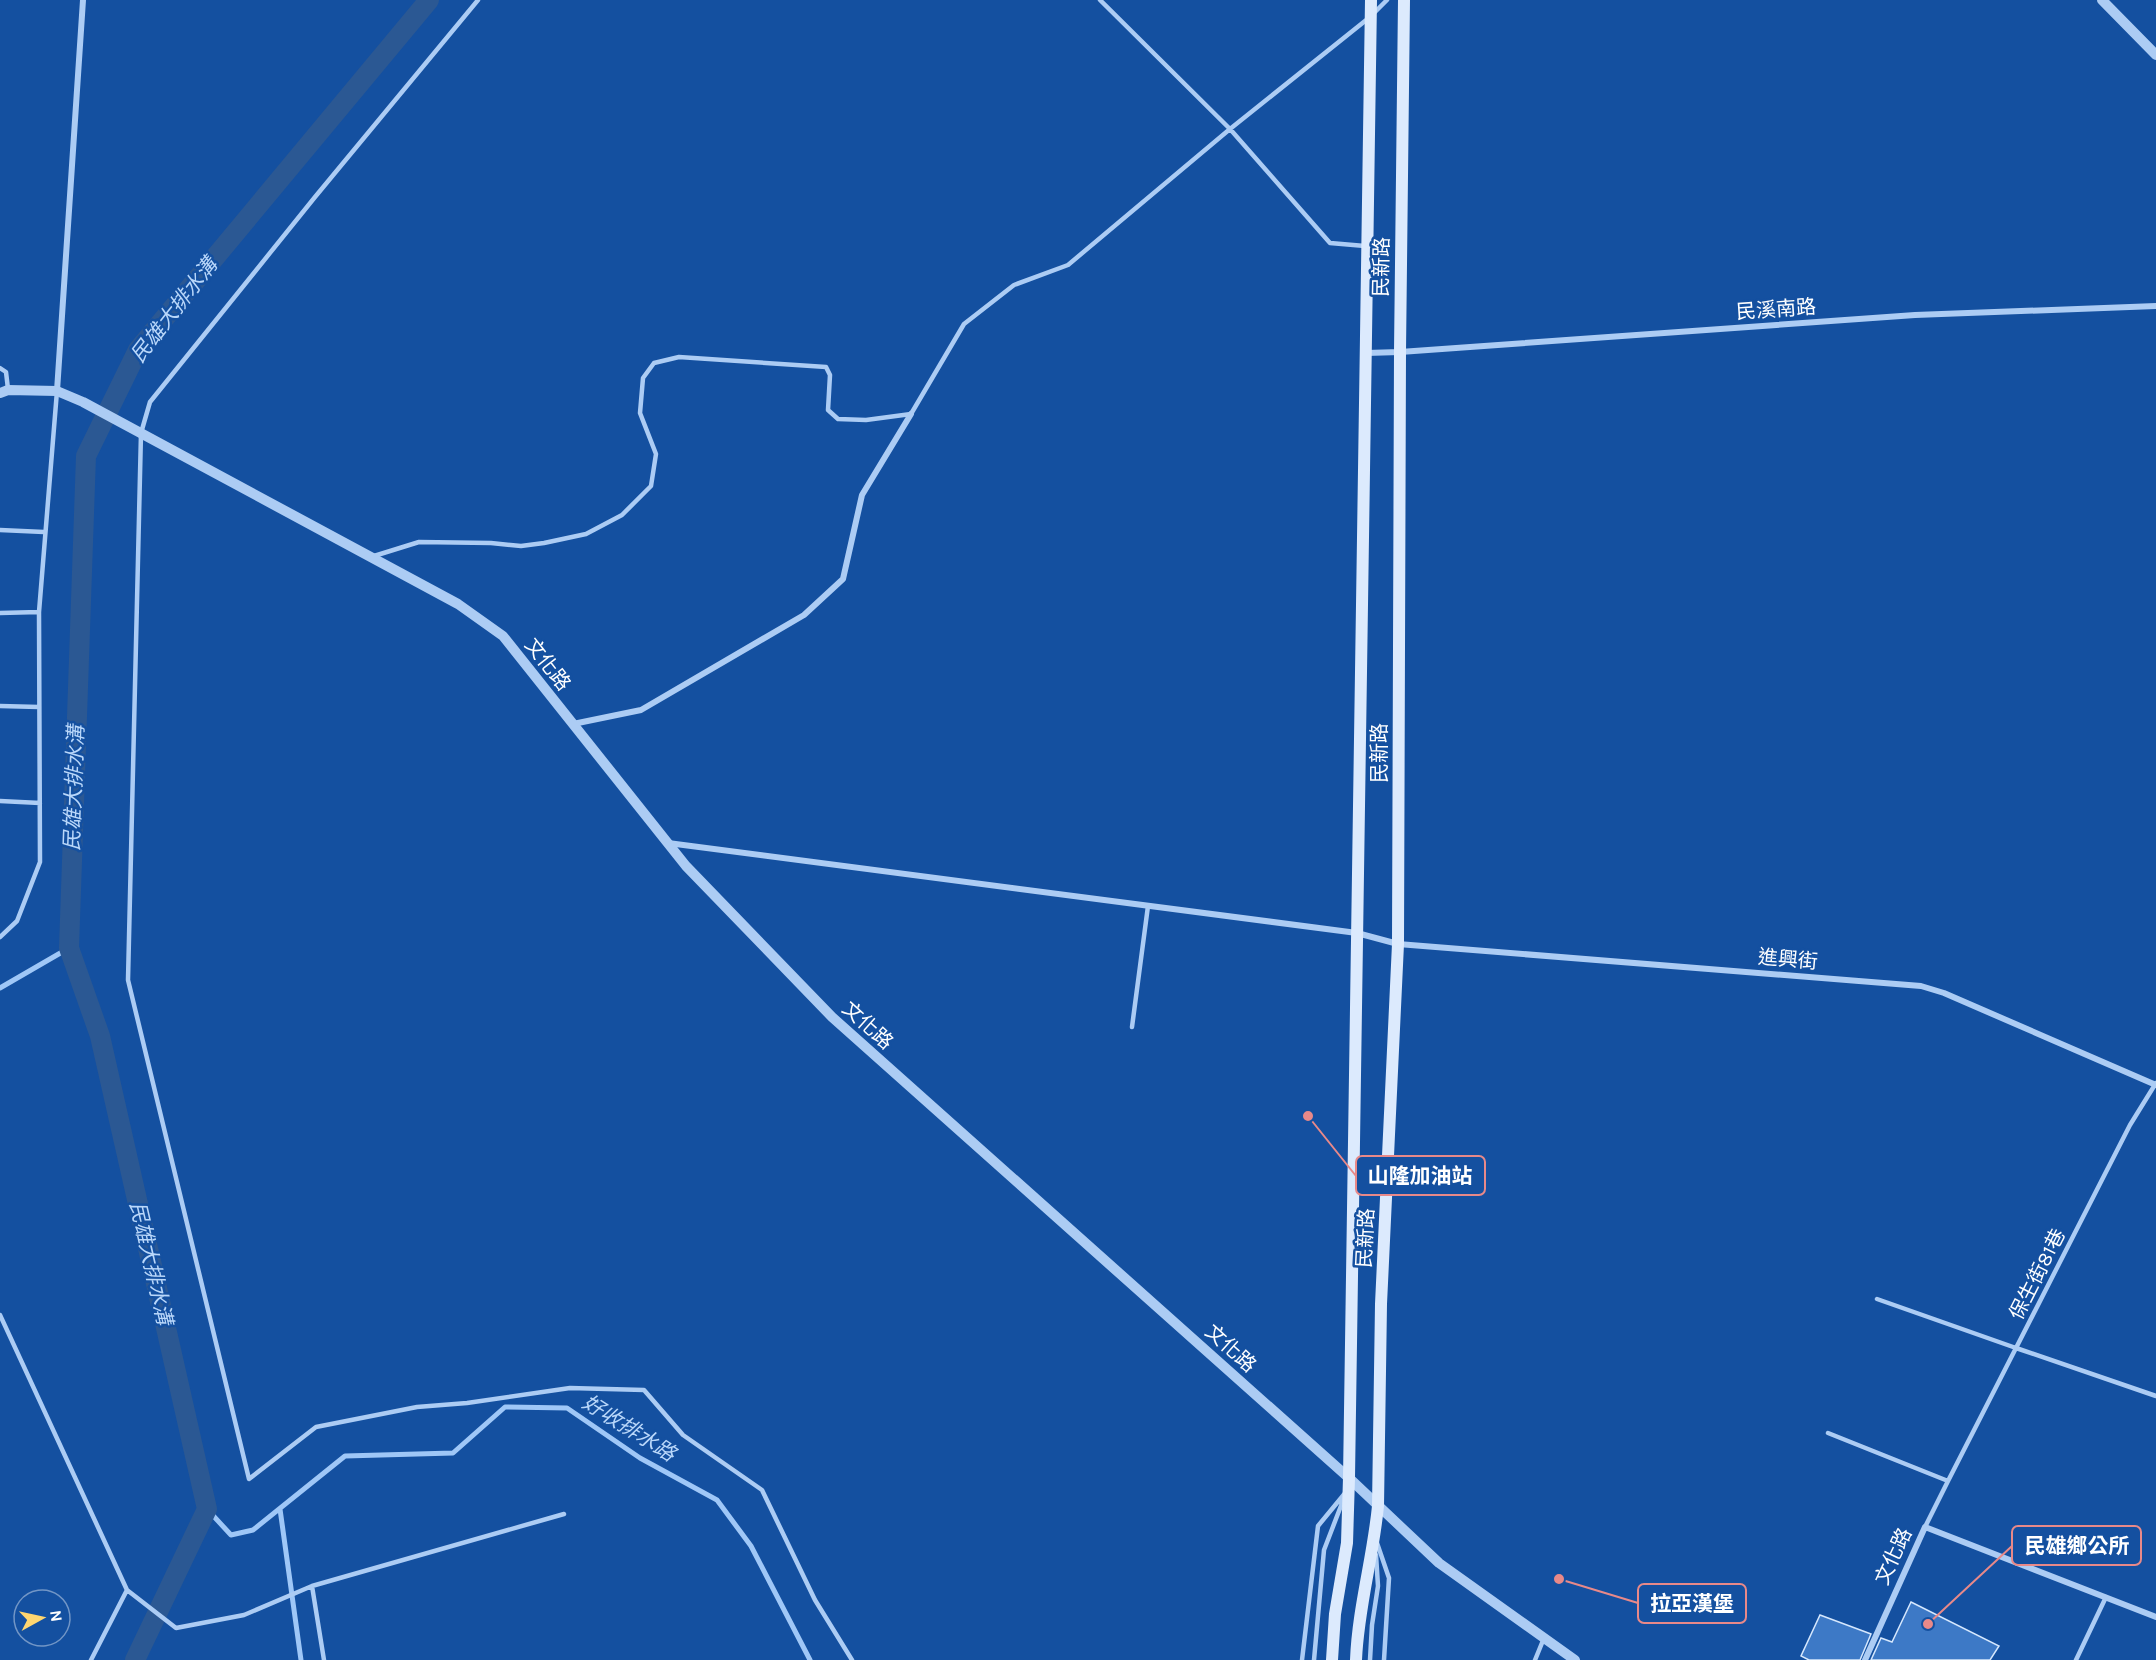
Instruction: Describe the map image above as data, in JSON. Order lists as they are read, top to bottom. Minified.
{"streets":{"main road":["民新路"],"street":["民溪南路","文化路","進興街"],"lane":["保生街81巷"]},"crossings":[["民新路","民溪南路"],["民新路","文化路"],["民新路","進興街"],["文化路","進興街"],["進興街","保生街81巷"]],"water":["民雄大排水溝","好收排水路"],"places":["山隆加油站","拉亞漢堡","民雄鄉公所"],"north":"right"}
